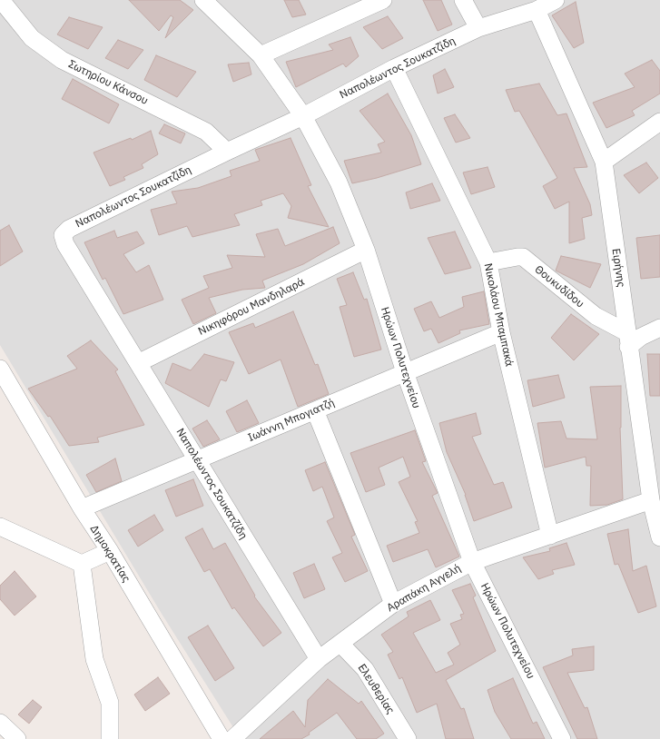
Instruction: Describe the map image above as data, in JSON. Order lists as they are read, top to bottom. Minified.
{"streets":{"street":["Ναπολέωντος Σουκατζίδη","Σωτηρίου Κάνσου","Ειρήνης","Θουκυδίδου","Νικηφόρου Μανδηλαρά","Νικολάου Μπαμπακά","Ηρώων Πολυτεχνείου","Ιωάννη Μπογιατζή","Δημοκρατίας","Αραπάκη Αγγελή","Ελευθερίας"]},"crossings":[["Ναπολέωντος Σουκατζίδη","Σωτηρίου Κάνσου"],["Ναπολέωντος Σουκατζίδη","Ειρήνης"],["Ναπολέωντος Σουκατζίδη","Νικηφόρου Μανδηλαρά"],["Ναπολέωντος Σουκατζίδη","Νικολάου Μπαμπακά"],["Ναπολέωντος Σουκατζίδη","Ηρώων Πολυτεχνείου"],["Ναπολέωντος Σουκατζίδη","Ιωάννη Μπογιατζή"],["Ναπολέωντος Σουκατζίδη","Αραπάκη Αγγελή"],["Ειρήνης","Θουκυδίδου"],["Ειρήνης","Αραπάκη Αγγελή"],["Θουκυδίδου","Νικολάου Μπαμπακά"],["Νικηφόρου Μανδηλαρά","Ηρώων Πολυτεχνείου"],["Νικολάου Μπαμπακά","Ιωάννη Μπογιατζή"],["Νικολάου Μπαμπακά","Αραπάκη Αγγελή"],["Ηρώων Πολυτεχνείου","Ιωάννη Μπογιατζή"],["Ηρώων Πολυτεχνείου","Αραπάκη Αγγελή"],["Ιωάννη Μπογιατζή","Δημοκρατίας"],["Αραπάκη Αγγελή","Ελευθερίας"]]}
